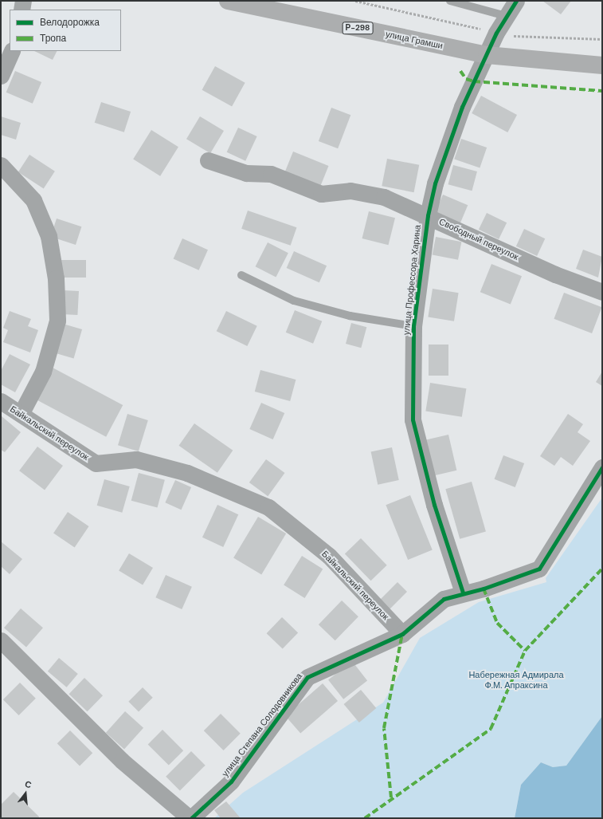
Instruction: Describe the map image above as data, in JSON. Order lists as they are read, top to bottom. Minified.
{"streets":{"highway":["Р-298","улица Грамши"],"street":["Свободный переулок","улица Профессора Харина","Байкальский переулок","улица Степана Солодовникова"]},"crossings":[["улица Грамши","улица Профессора Харина"],["Свободный переулок","улица Профессора Харина"],["улица Профессора Харина","улица Степана Солодовникова"],["Байкальский переулок","улица Степана Солодовникова"]],"parks":["Набережная Адмирала Ф.М. Апраксина"],"legend":["Велодорожка","Тропа"],"north":"top"}
